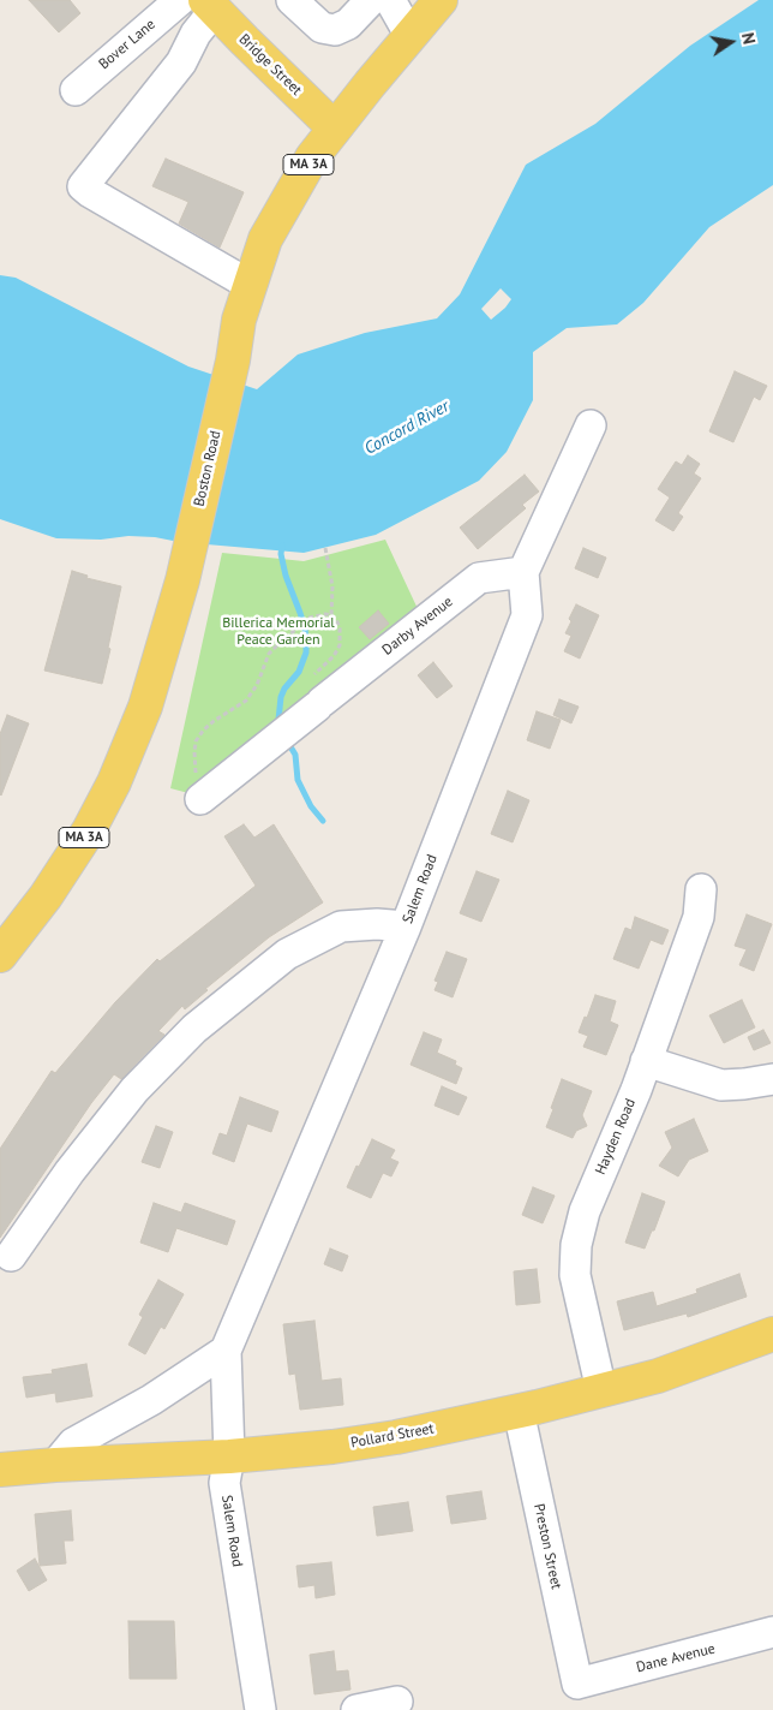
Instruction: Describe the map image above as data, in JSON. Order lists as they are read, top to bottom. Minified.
{"streets":{"main road":["Bridge Street","MA 3A","Boston Road","Pollard Street"],"street":["Bover Lane","Darby Avenue","Salem Road","Hayden Road","Preston Street","Dane Avenue"]},"crossings":[["Bridge Street","Boston Road"],["Darby Avenue","Salem Road"],["Salem Road","Pollard Street"],["Hayden Road","Pollard Street"],["Pollard Street","Preston Street"],["Preston Street","Dane Avenue"]],"water":["Concord River"],"parks":["Billerica Memorial Peace Garden"],"north":"right"}
